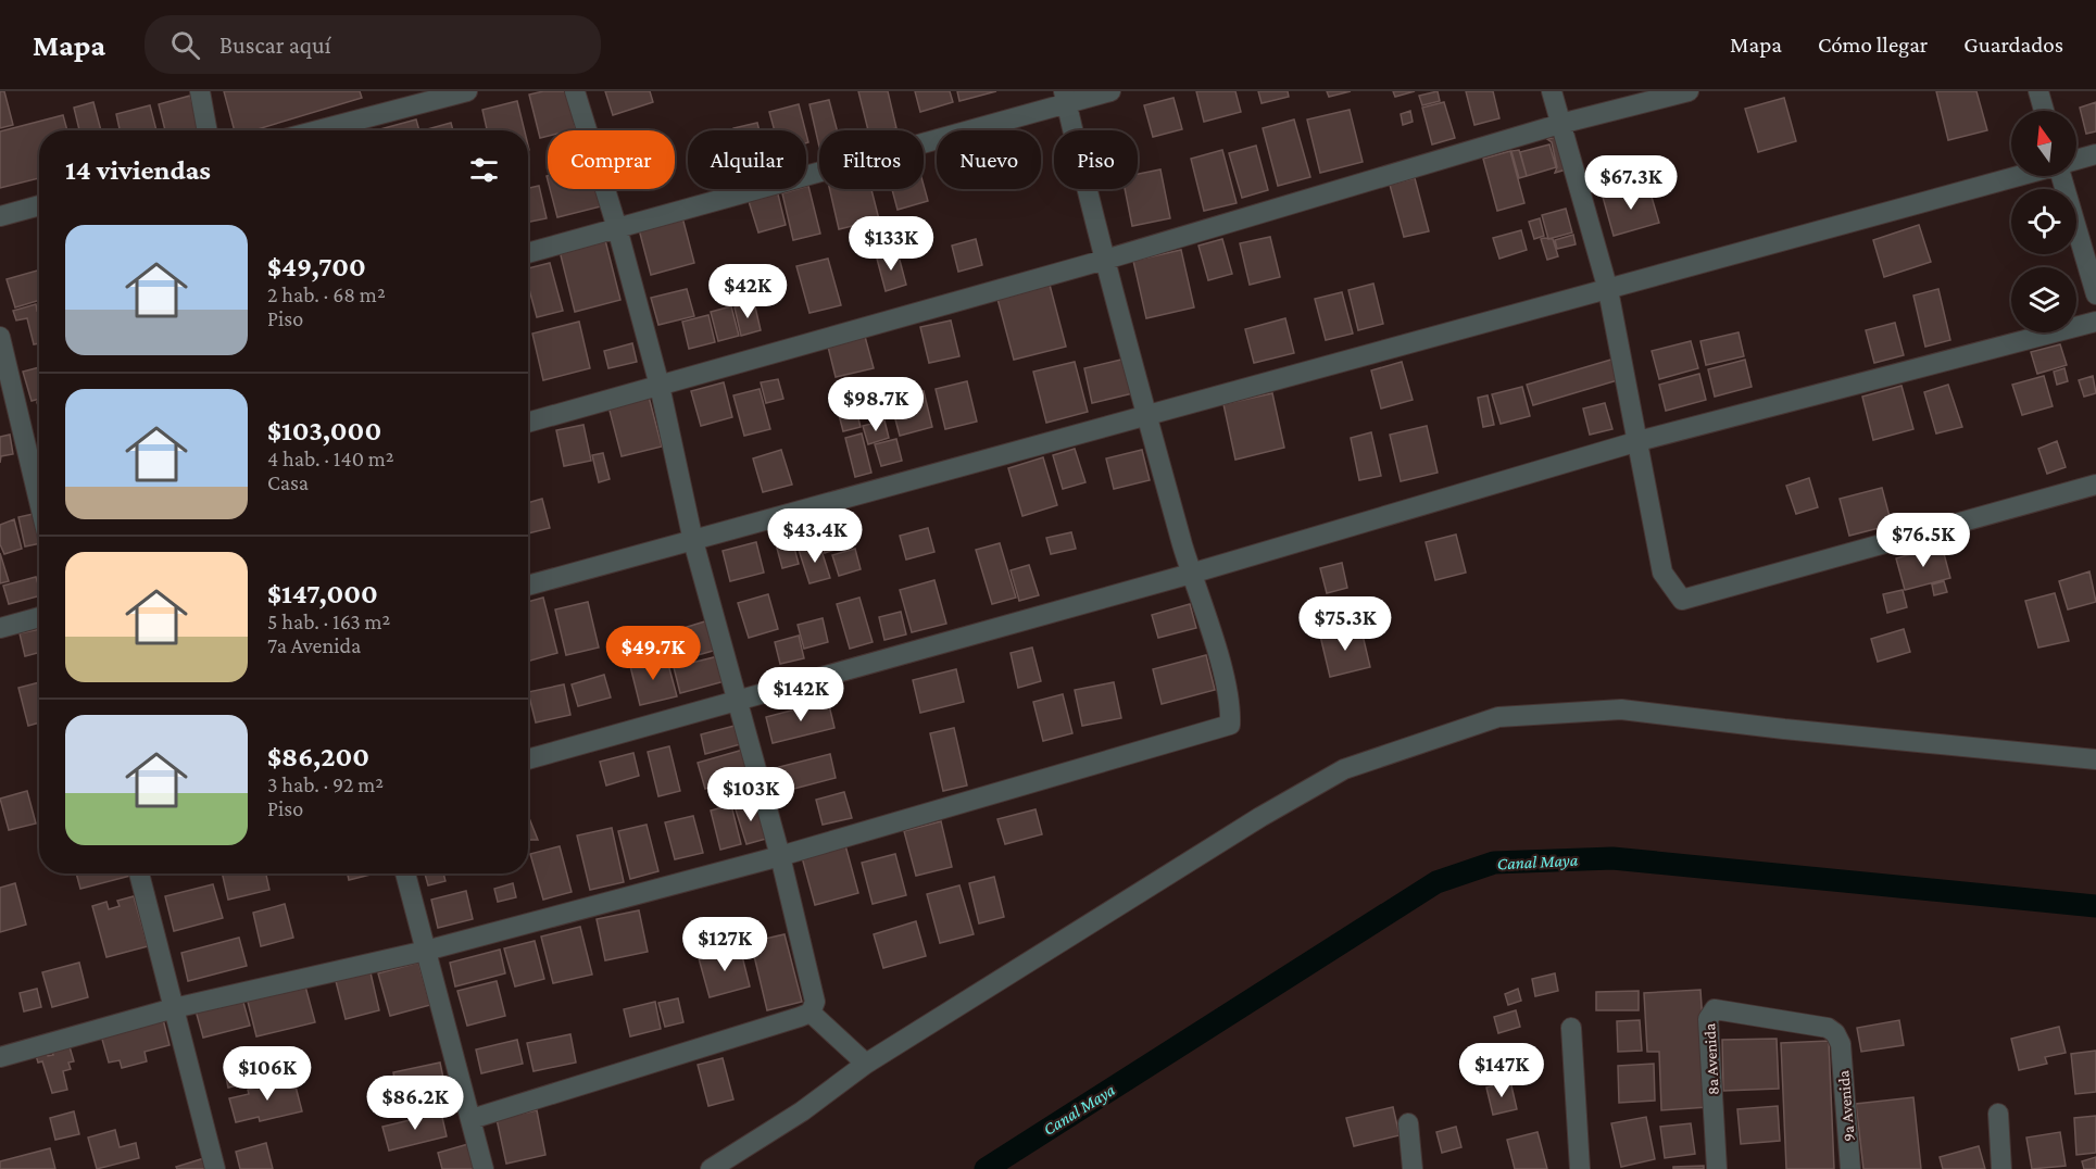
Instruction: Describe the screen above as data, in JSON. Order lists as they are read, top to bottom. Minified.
{"streets":{"street":["8a Avenida","9a Avenida"]},"crossings":[["8a Avenida","9a Avenida"]],"water":["Canal Maya"],"north":"top","page":{"header":"Mapa","search":"Buscar aquí","nav":["Mapa","Cómo llegar","Guardados"],"chip":["Comprar","Alquilar","Filtros","Nuevo","Piso"],"heading":"14 viviendas","price":["$67.3K","$133K","$42K","$98.7K","$43.4K","$76.5K","$75.3K","$49.7K","$142K","$103K","$127K","$147K","$106K","$86.2K"],"list":[{"name":"$49,700","note":"2 hab. · 68 m² · Piso"},{"name":"$103,000","note":"4 hab. · 140 m² · Casa"},{"name":"$147,000","note":"5 hab. · 163 m² · 7a Avenida"},{"name":"$86,200","note":"3 hab. · 92 m² · Piso"}]}}
